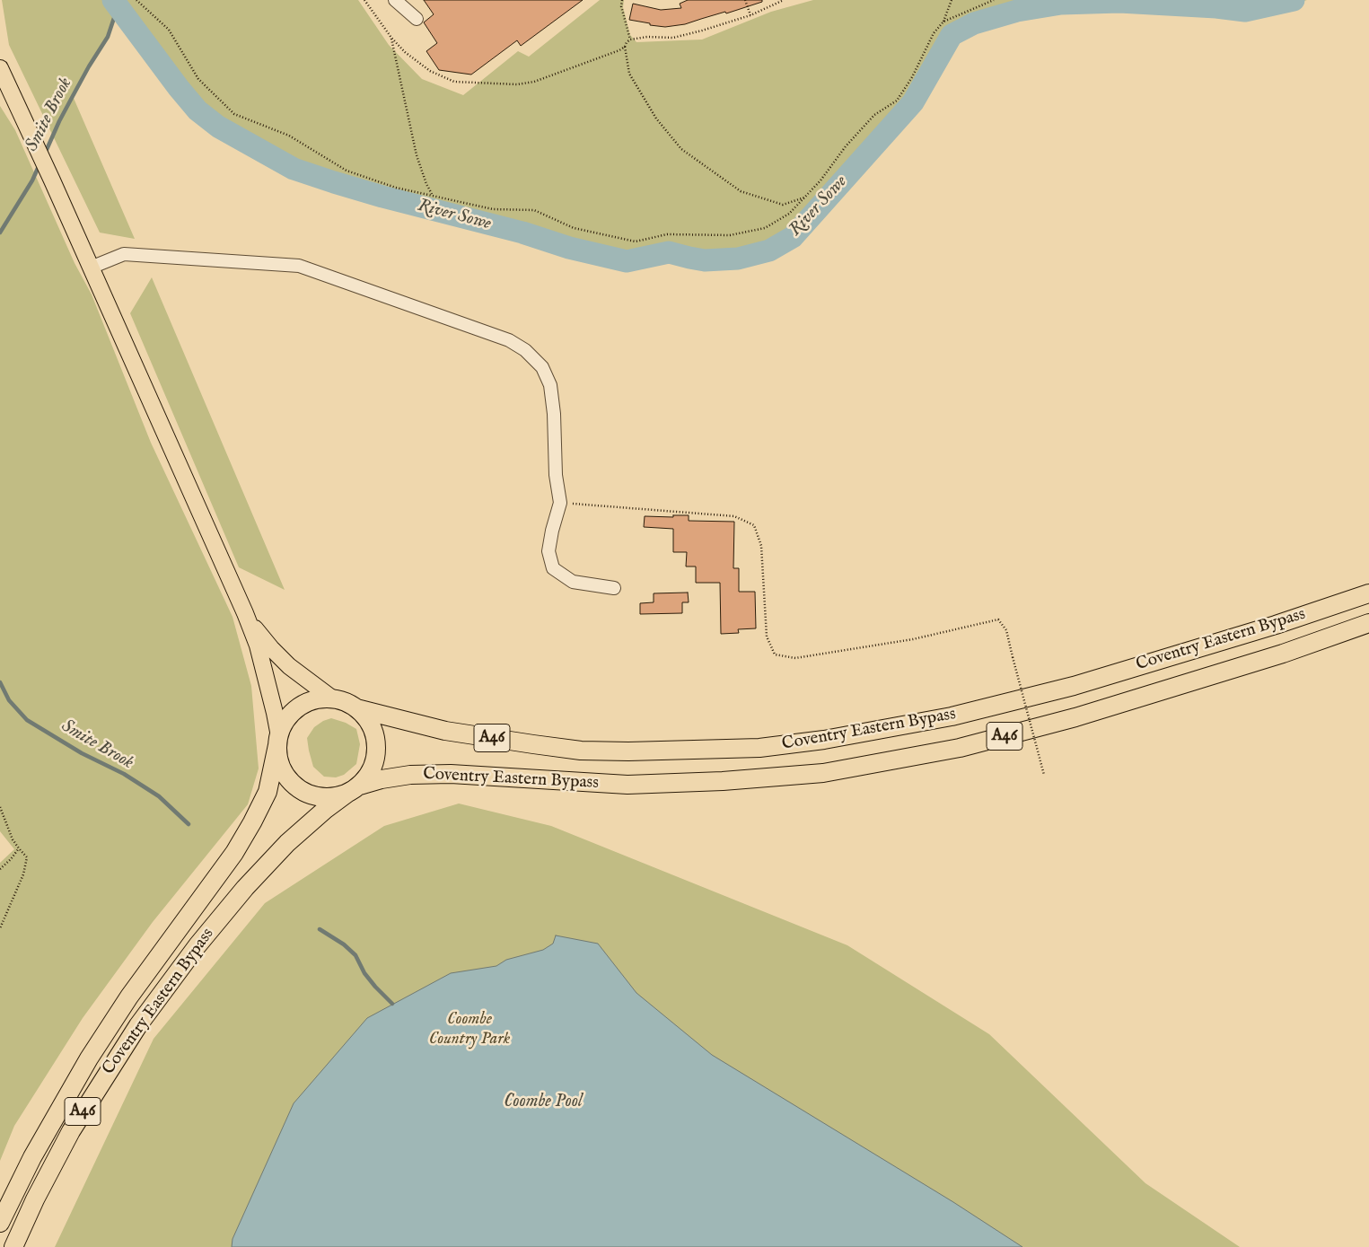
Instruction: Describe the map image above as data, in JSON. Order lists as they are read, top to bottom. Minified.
{"streets":{"highway":["Coventry Eastern Bypass","A46"]},"water":["Smite Brook","River Sowe","Coombe Pool"],"parks":["Coombe Country Park"]}
